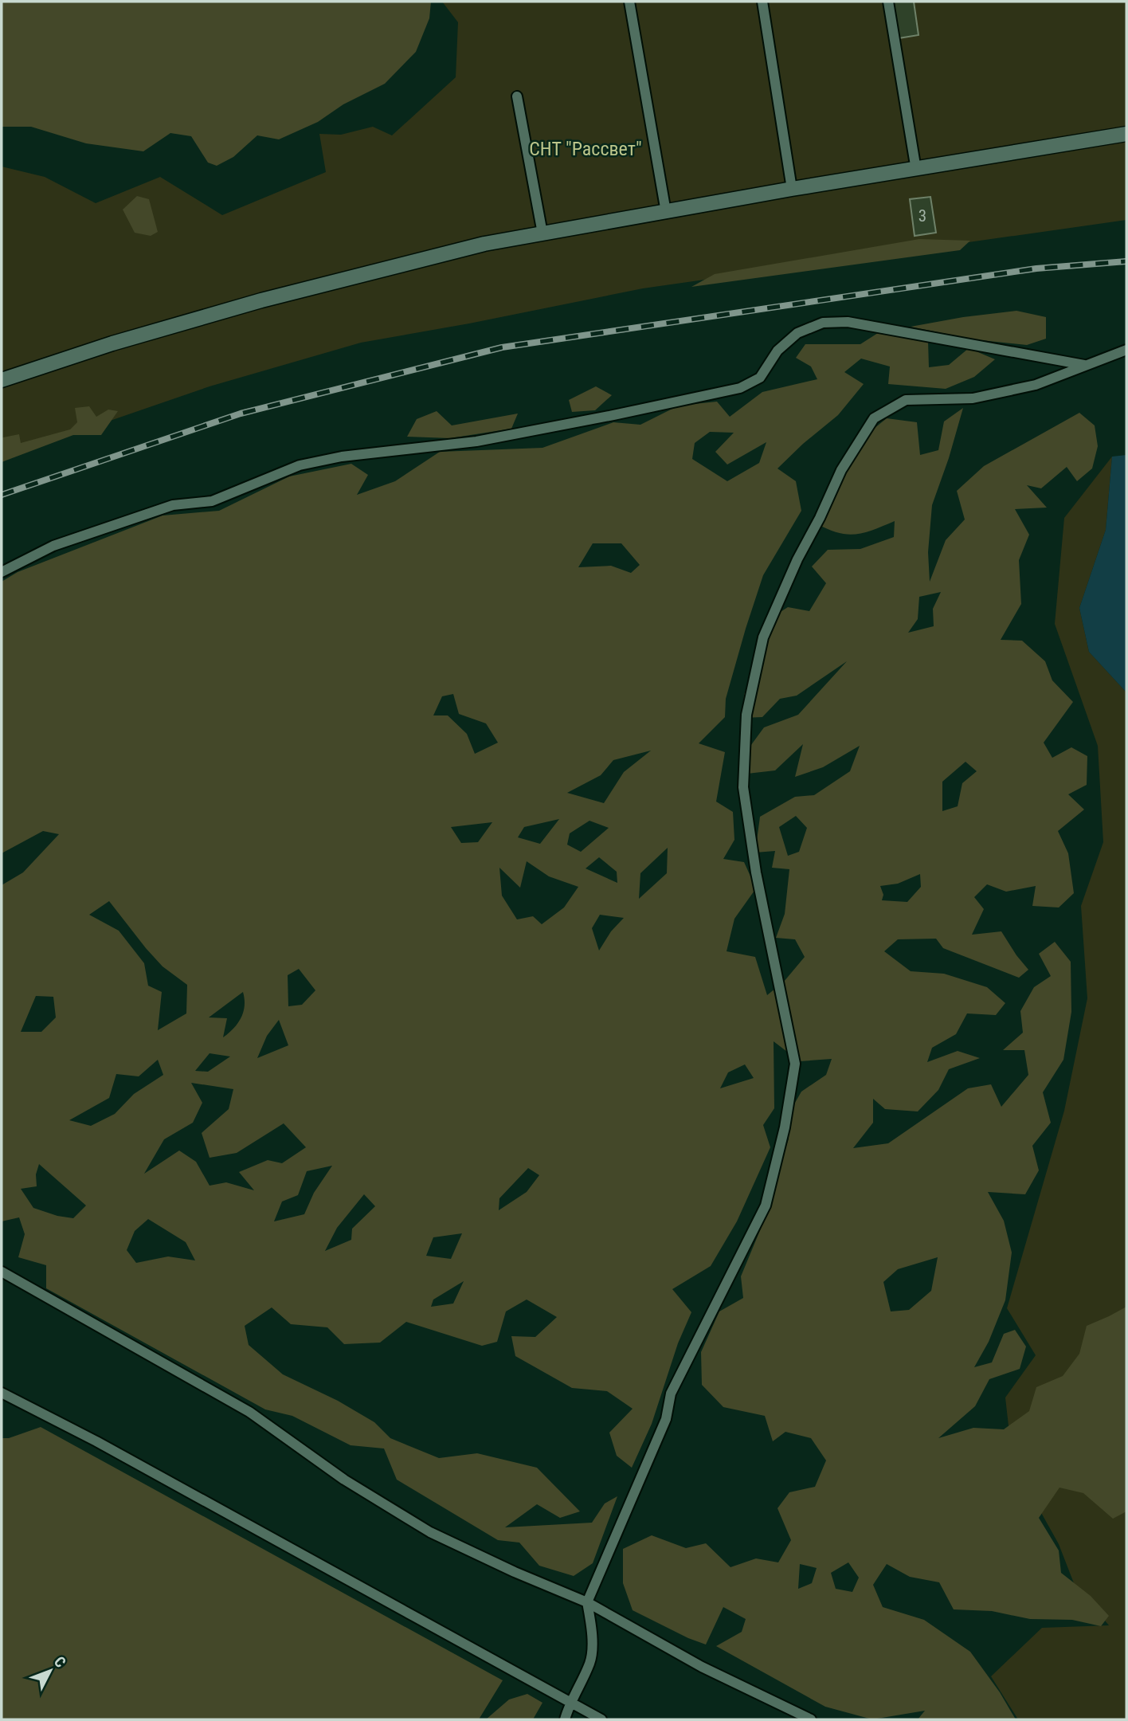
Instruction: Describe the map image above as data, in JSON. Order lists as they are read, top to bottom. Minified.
{"parks":["СНТ \"Рассвет\""],"house_numbers":["3"],"north":"top right"}
